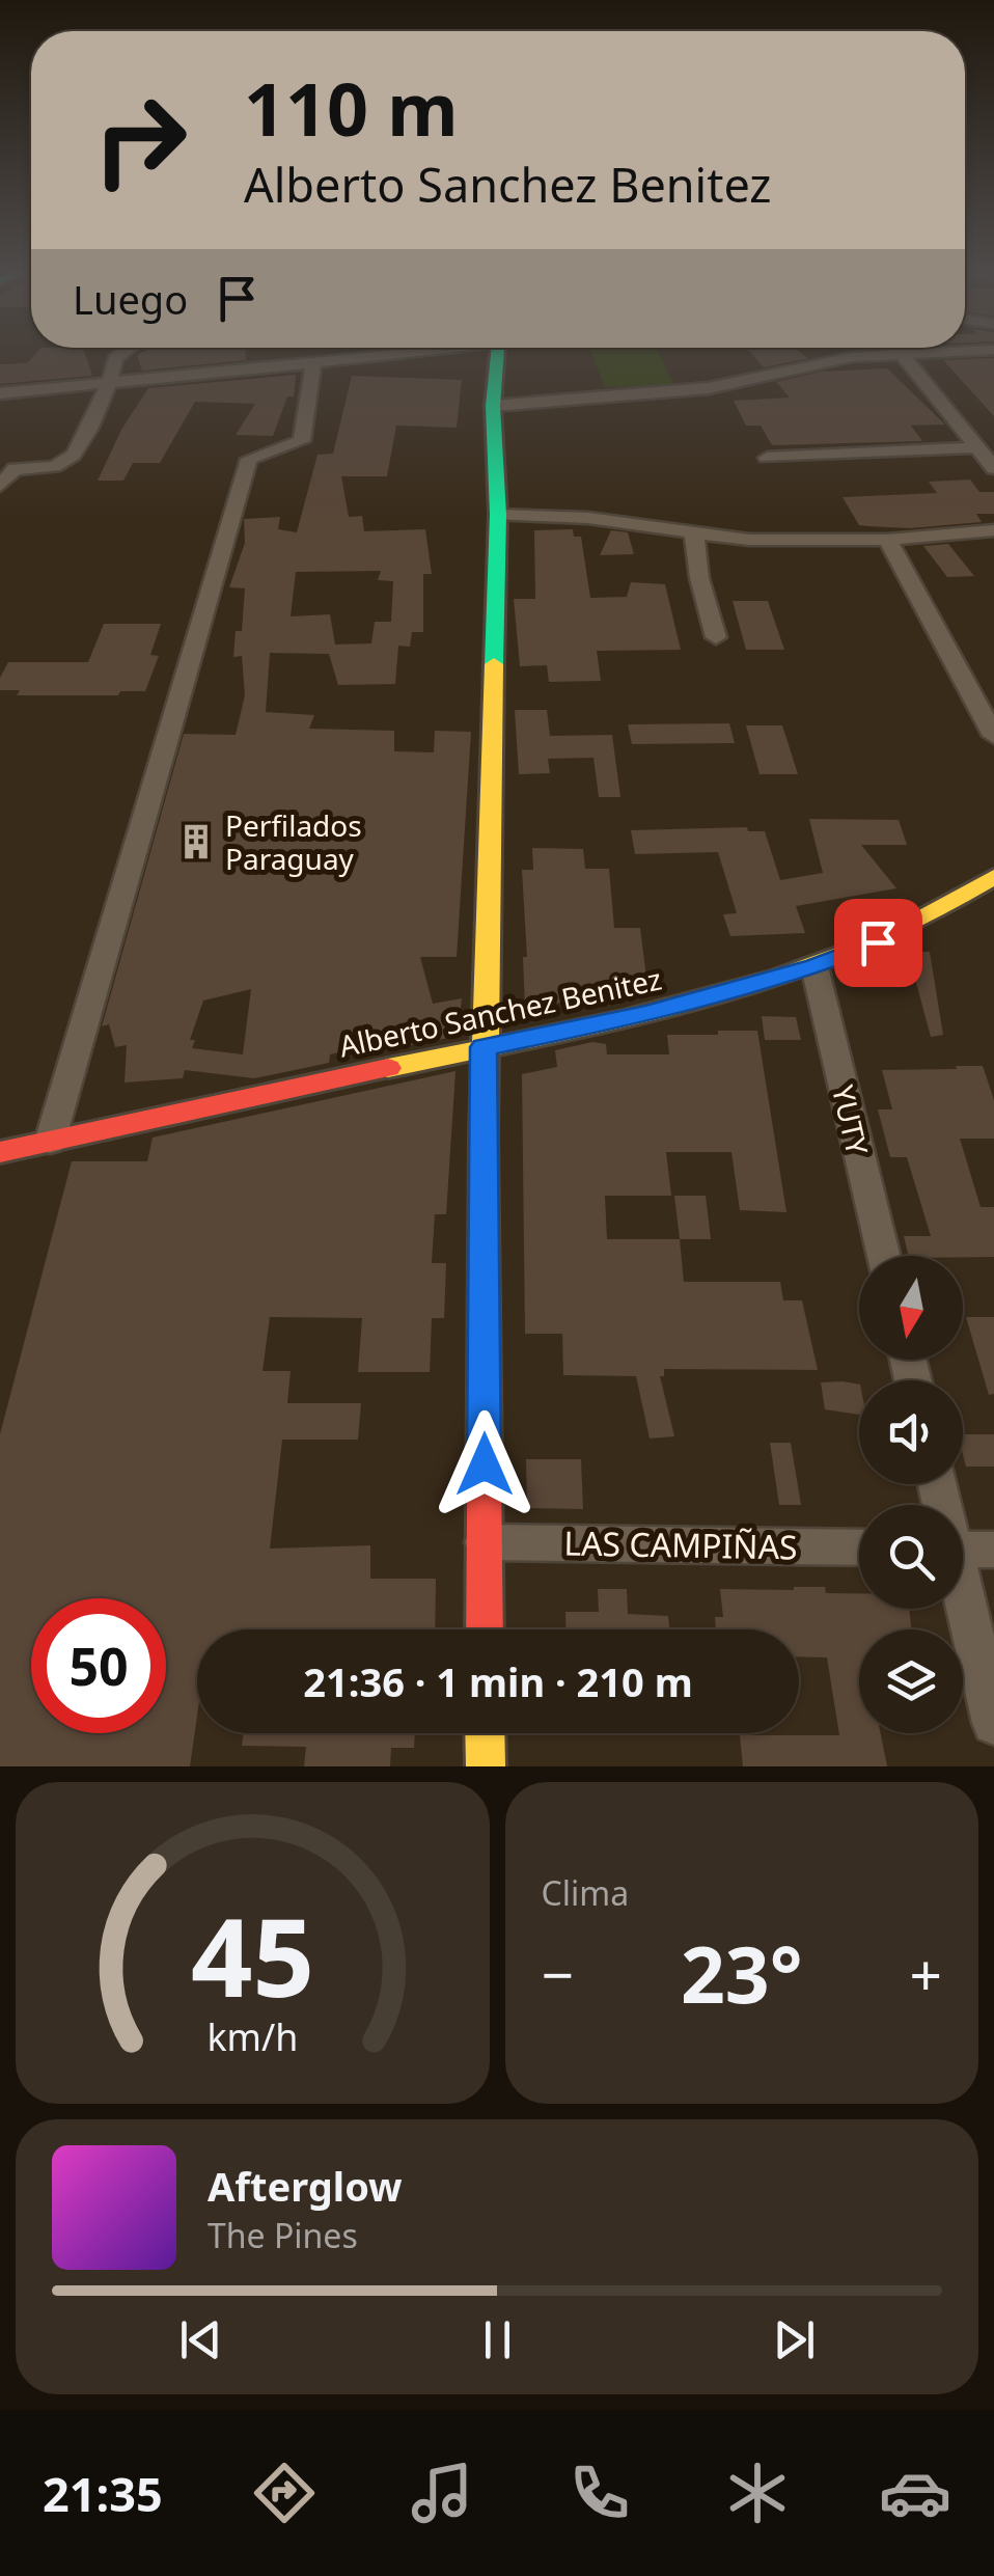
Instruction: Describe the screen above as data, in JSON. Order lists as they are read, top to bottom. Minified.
{"streets":{"main road":["Alberto Sanchez Benitez"],"street":["YUTY","LAS CAMPIÑAS"]},"crossings":[["Alberto Sanchez Benitez","YUTY"]],"places":{"building":["Perfilados Paraguay"]},"north":"bottom","page":{"turn":["110 m","Alberto Sanchez Benitez"],"then":"Luego","limit":"50","trip":"21:36 · 1 min · 210 m","tile":"Clima","heat":["−","23°","+"],"song":["Afterglow","The Pines"],"tabs":"21:35","gauge":["45","km/h"]}}
